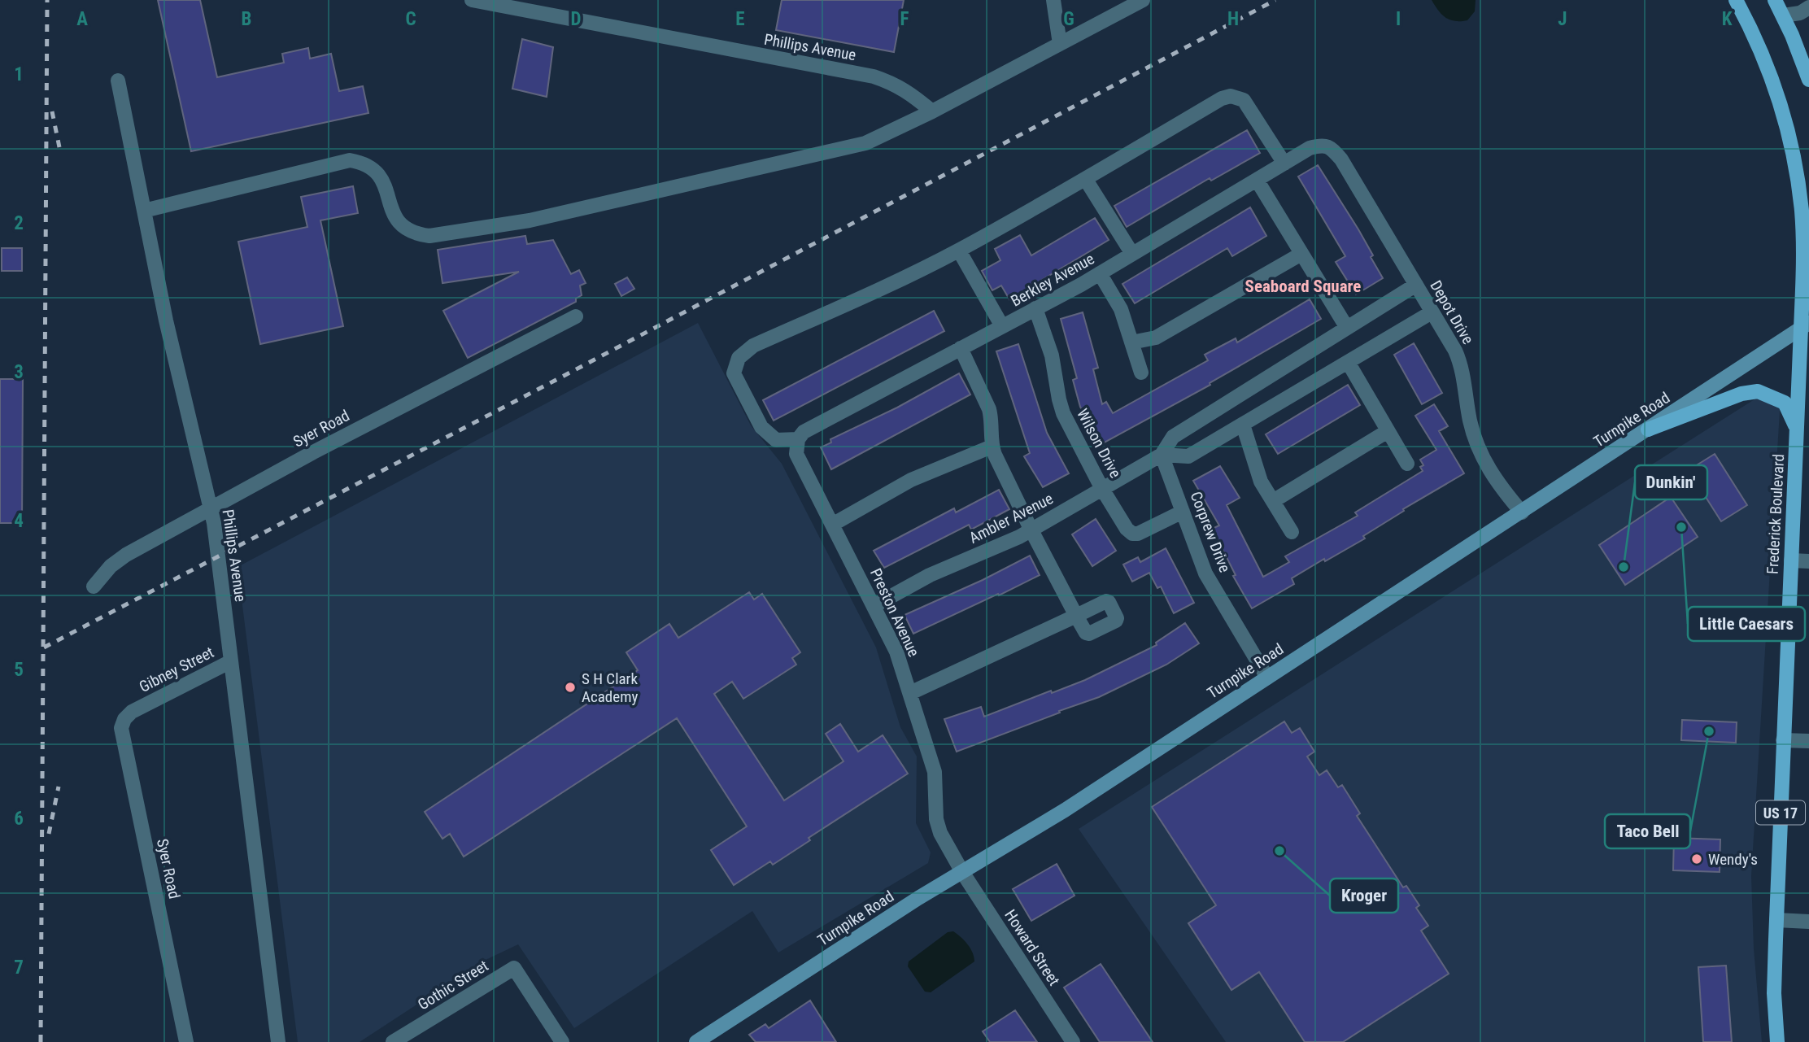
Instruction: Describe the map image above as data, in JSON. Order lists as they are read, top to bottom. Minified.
{"streets":{"main road":["Turnpike Road","Frederick Boulevard","US 17"],"street":["Phillips Avenue","Berkley Avenue","Depot Drive","Syer Road","Wilson Drive","Ambler Avenue","Corprew Drive","Preston Avenue","Gibney Street","Howard Street","Gothic Street"]},"crossings":[["Phillips Avenue","Syer Road"],["Phillips Avenue","Gibney Street"],["Berkley Avenue","Depot Drive"],["Berkley Avenue","Wilson Drive"],["Berkley Avenue","Preston Avenue"],["Depot Drive","Turnpike Road"],["Depot Drive","Ambler Avenue"],["Turnpike Road","Frederick Boulevard"],["Turnpike Road","Corprew Drive"],["Turnpike Road","Preston Avenue"],["Turnpike Road","Howard Street"],["Syer Road","Gibney Street"],["Wilson Drive","Ambler Avenue"],["Wilson Drive","Corprew Drive"],["Ambler Avenue","Corprew Drive"],["Ambler Avenue","Preston Avenue"],["Preston Avenue","Howard Street"]],"districts":["Seaboard Square"],"places":["Little Caesars","Dunkin'","S H Clark Academy","Taco Bell","Kroger","Wendy's"],"grid":{"columns":["A","B","C","D","E","F","G","H","I","J","K"],"rows":["1","2","3","4","5","6","7"]}}
